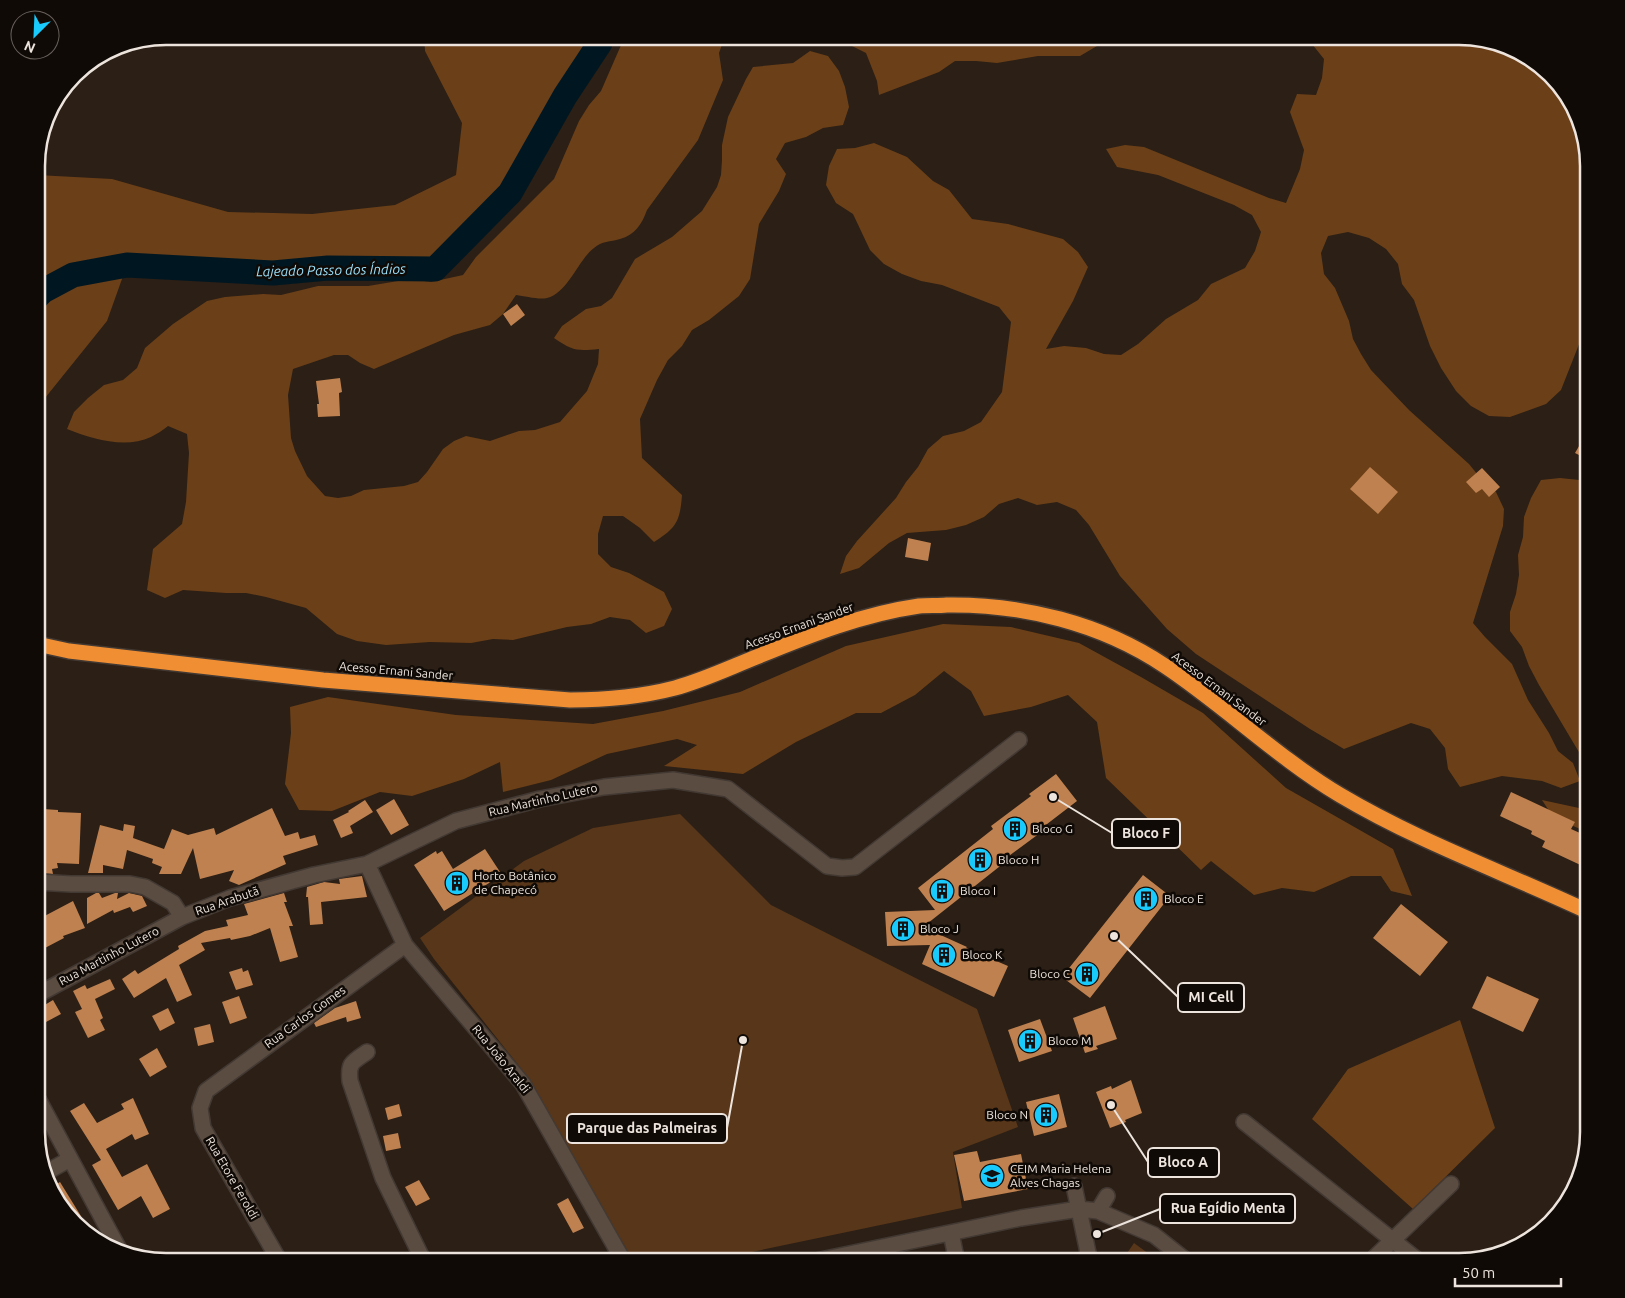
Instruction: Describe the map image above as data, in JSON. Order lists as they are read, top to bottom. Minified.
{"streets":{"highway":["Acesso Ernani Sander"],"street":["Rua Martinho Lutero","Rua Arabutã","Rua Carlos Gomes","Rua João Araldi","Rua Etore Feroldi"]},"crossings":[["Rua Martinho Lutero","Rua Arabutã"],["Rua Martinho Lutero","Rua João Araldi"],["Rua Arabutã","Rua João Araldi"],["Rua Carlos Gomes","Rua João Araldi"],["Rua Carlos Gomes","Rua Etore Feroldi"]],"water":["Lajeado Passo dos Índios"],"places":{"other":["Bloco F","MI Cell","Parque das Palmeiras","Bloco A","Rua Egídio Menta"],"building":["Bloco G","Bloco H","Horto Botânico de Chapecó","Bloco I","Bloco E","Bloco J","Bloco K","Bloco C","Bloco M","Bloco N"],"school or university":["CEIM Maria Helena Alves Chagas"]},"scale_bar":"50 m","north":"bottom left"}
